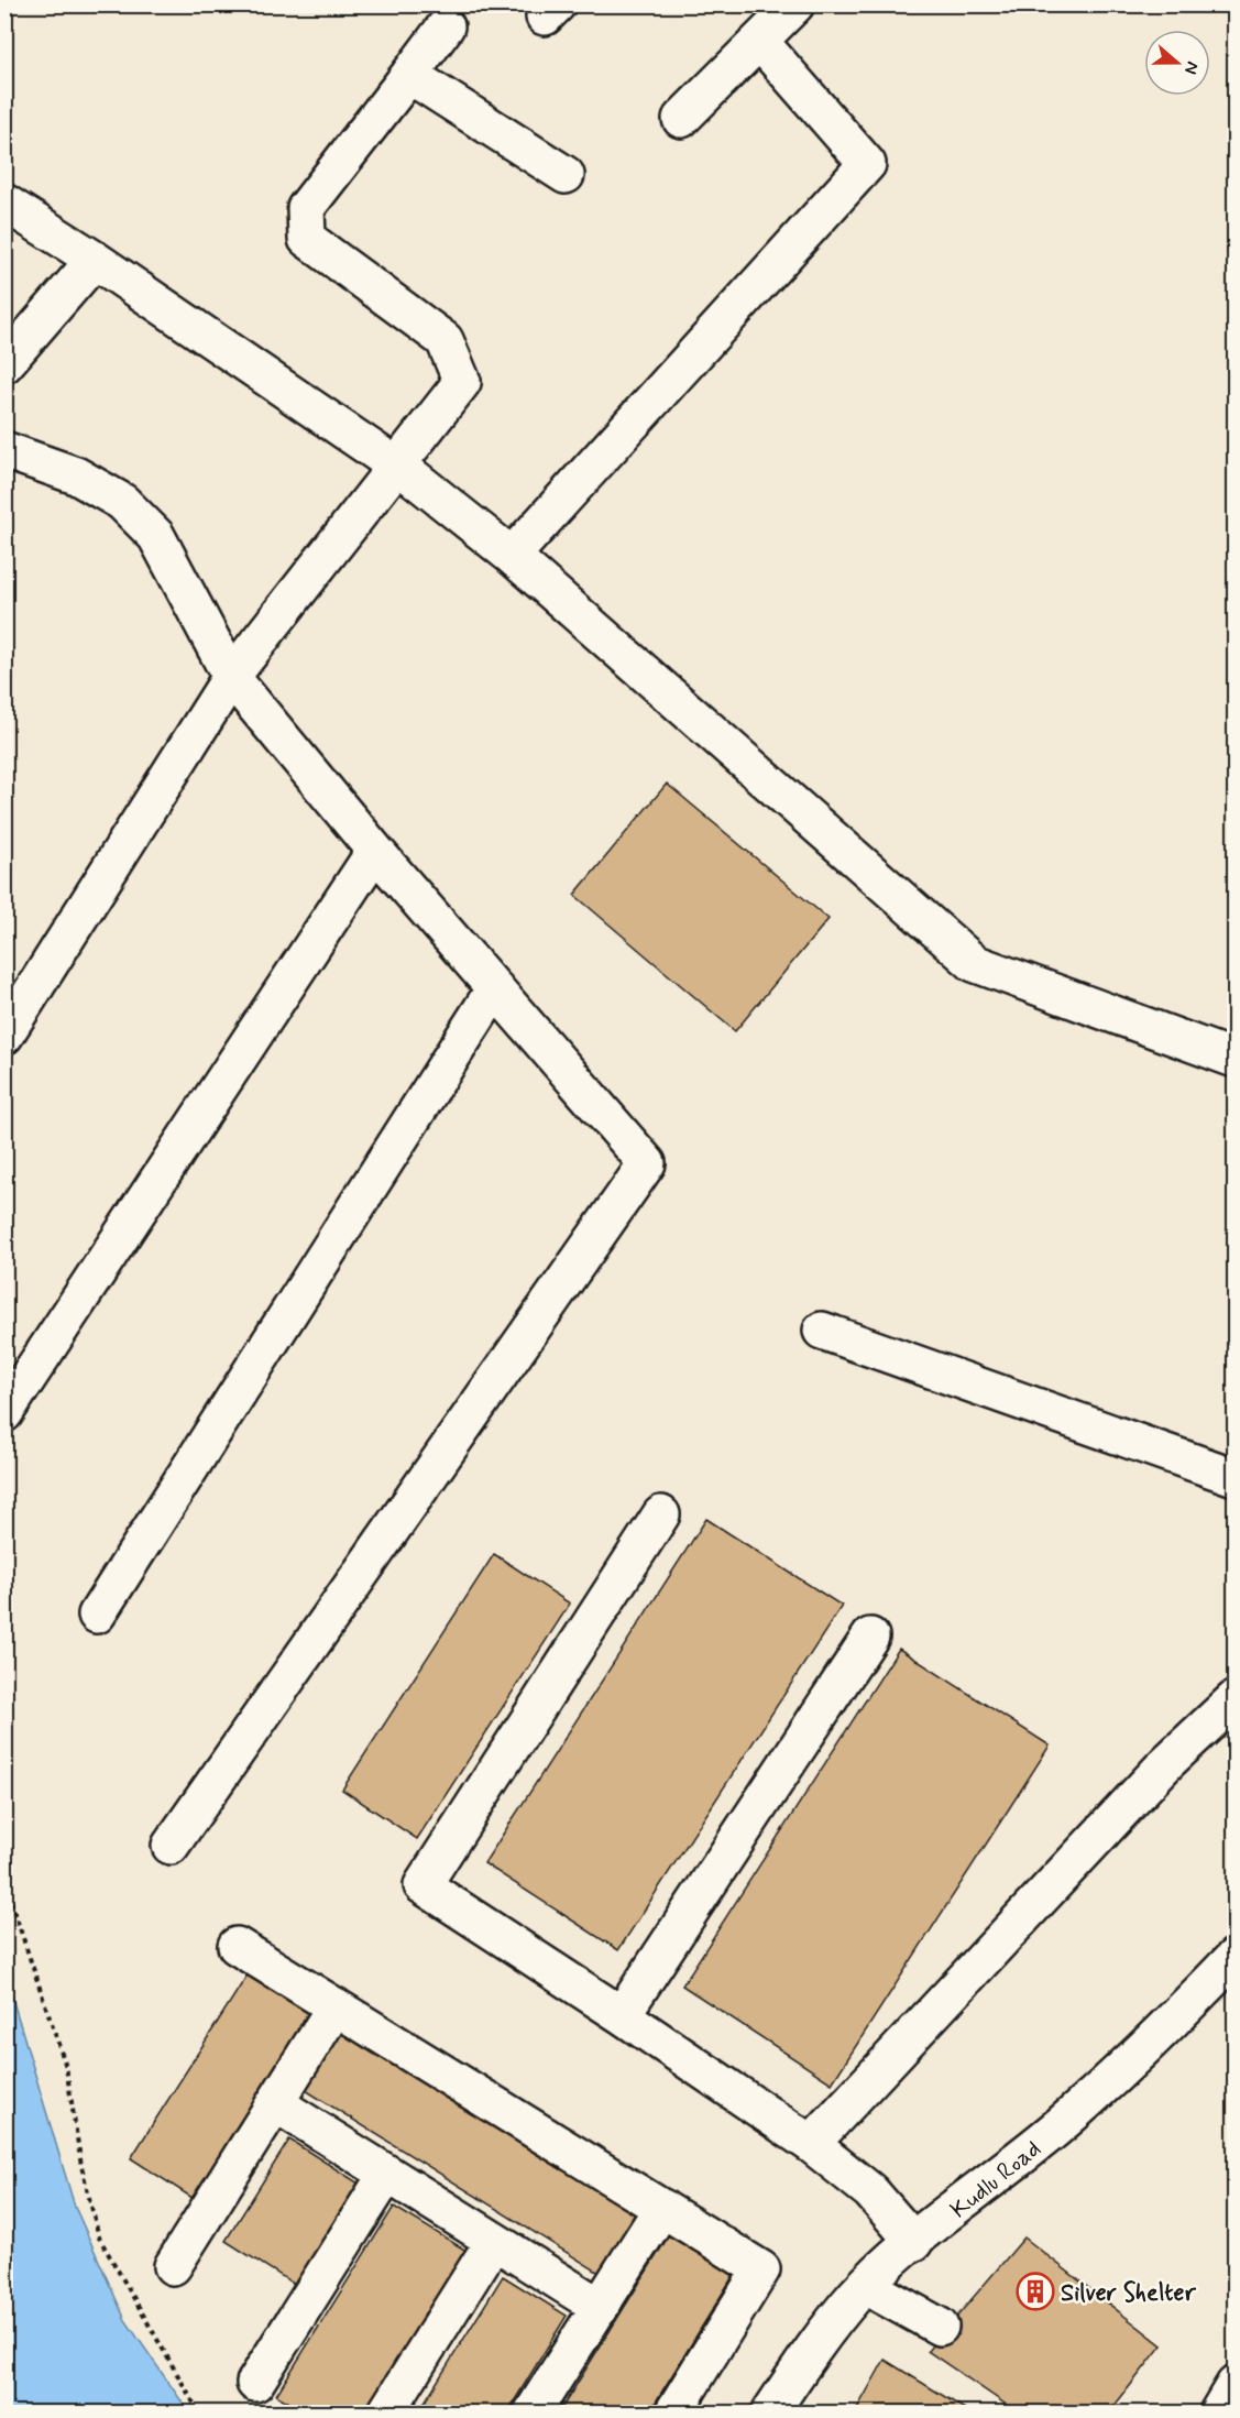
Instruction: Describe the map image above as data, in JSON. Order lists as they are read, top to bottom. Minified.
{"streets":{"street":["Kudlu Road"]},"places":{"building":["Silver Shelter"]},"north":"right"}
